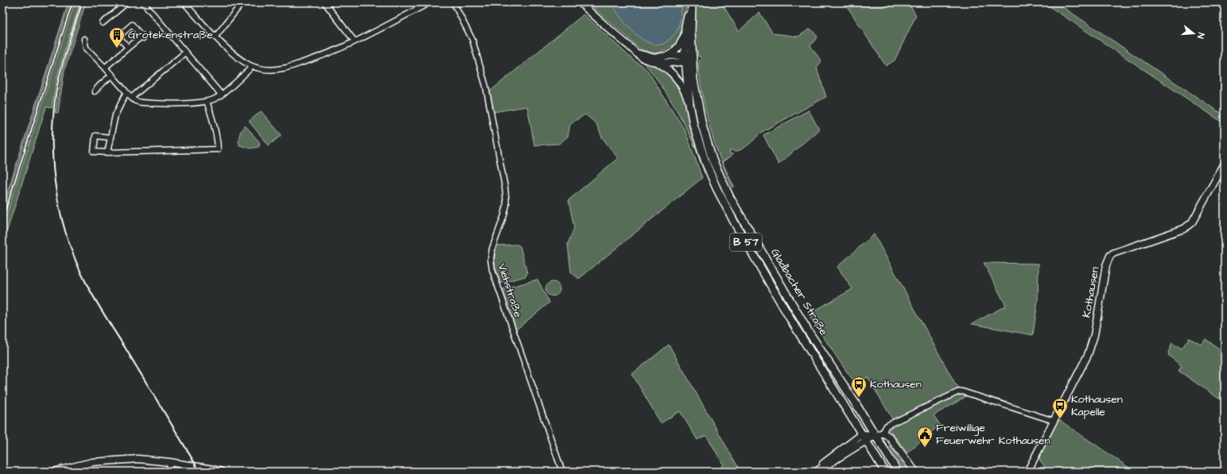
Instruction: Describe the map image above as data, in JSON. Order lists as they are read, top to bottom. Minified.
{"streets":{"main road":["B 57","Gladbacher Straße"],"street":["Viehstraße","Kothausen"]},"crossings":[["B 57","Gladbacher Straße"]],"places":{"building":["Grötekenstraße"],"bus stop":["Kothausen","Kothausen Kapelle"],"public building":["Freiwillige Feuerwehr Kothausen"]},"north":"right"}
